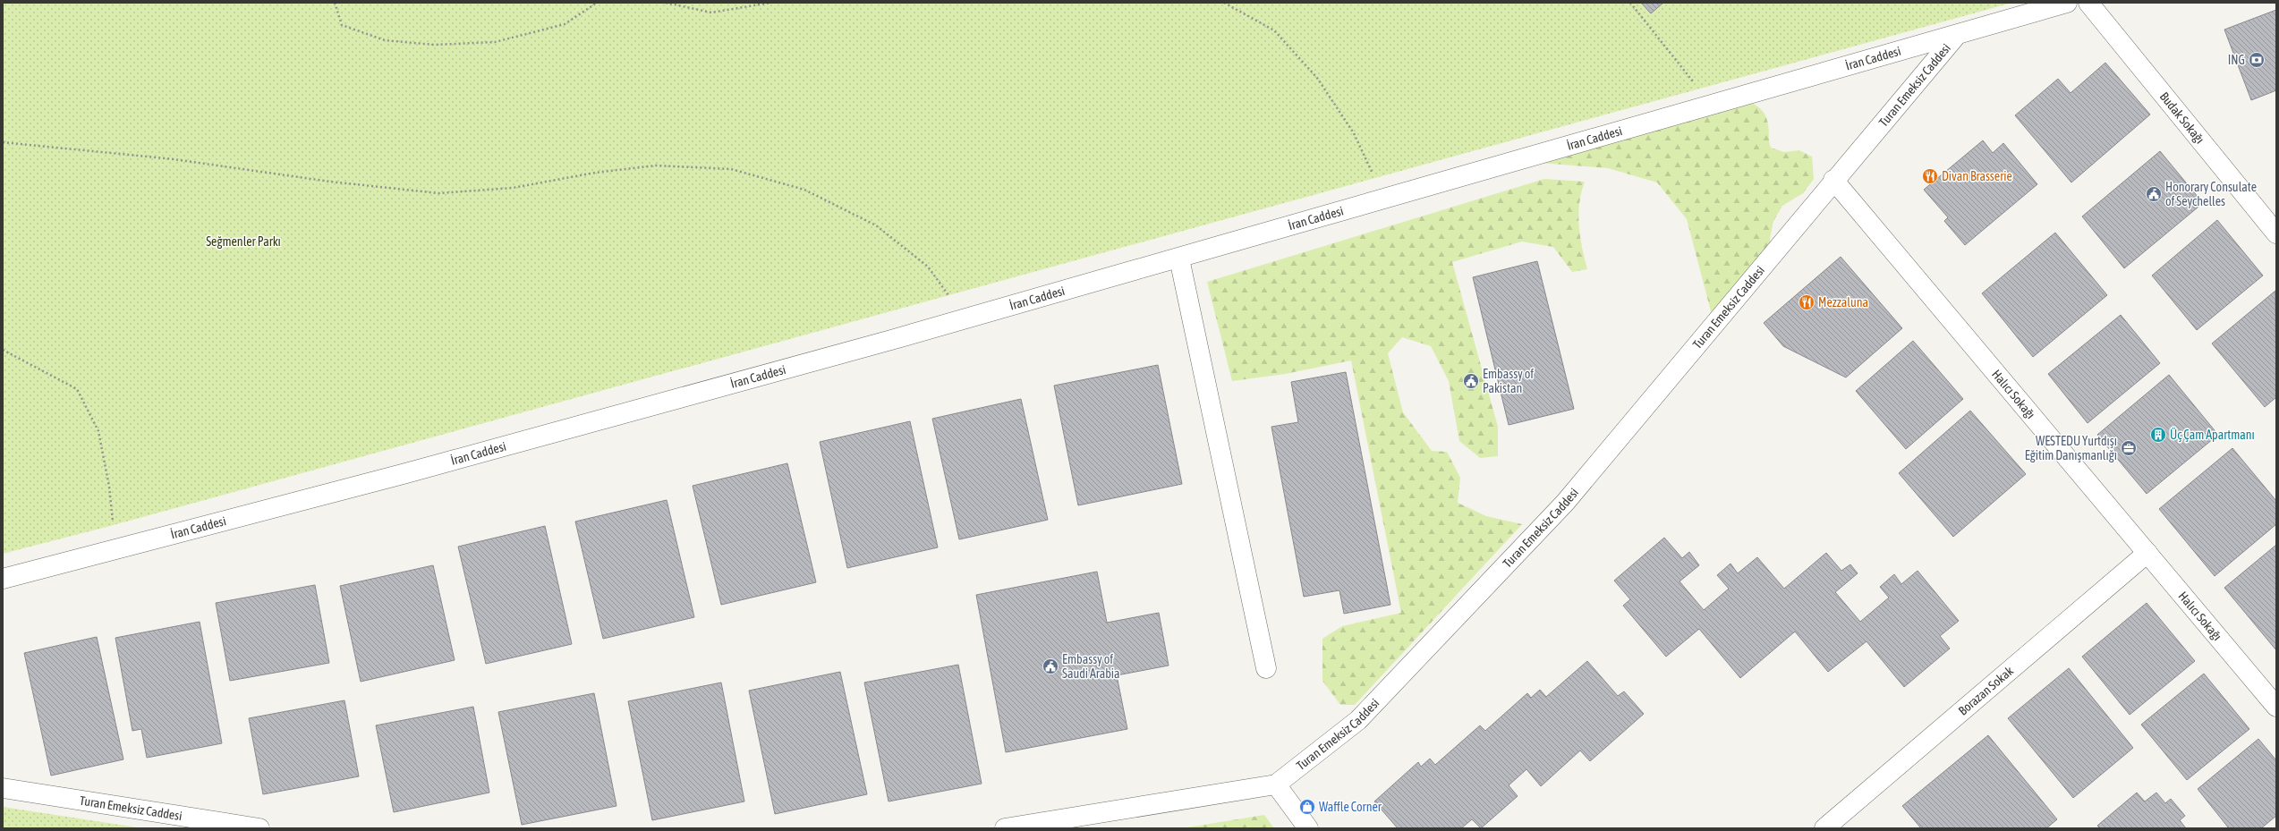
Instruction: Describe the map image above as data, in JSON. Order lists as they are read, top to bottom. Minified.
{"streets":{"street":["İran Caddesi","Turan Emeksiz Caddesi","Budak Sokağı","Halıcı Sokağı","Borazan Sokak"]},"crossings":[["İran Caddesi","Turan Emeksiz Caddesi"],["Turan Emeksiz Caddesi","Halıcı Sokağı"],["Halıcı Sokağı","Borazan Sokak"]],"parks":["Seğmenler Parkı"],"places":{"bank":["ING"],"restaurant":["Divan Brasserie","Mezzaluna"],"public building":["Honorary Consulate of Seychelles","Embassy of Pakistan","Embassy of Saudi Arabia"],"building":["Üç Çam Apartmanı"],"office":["WESTEDU Yurtdışı Eğitim Danışmanlığı"],"shop":["Waffle Corner"]}}
